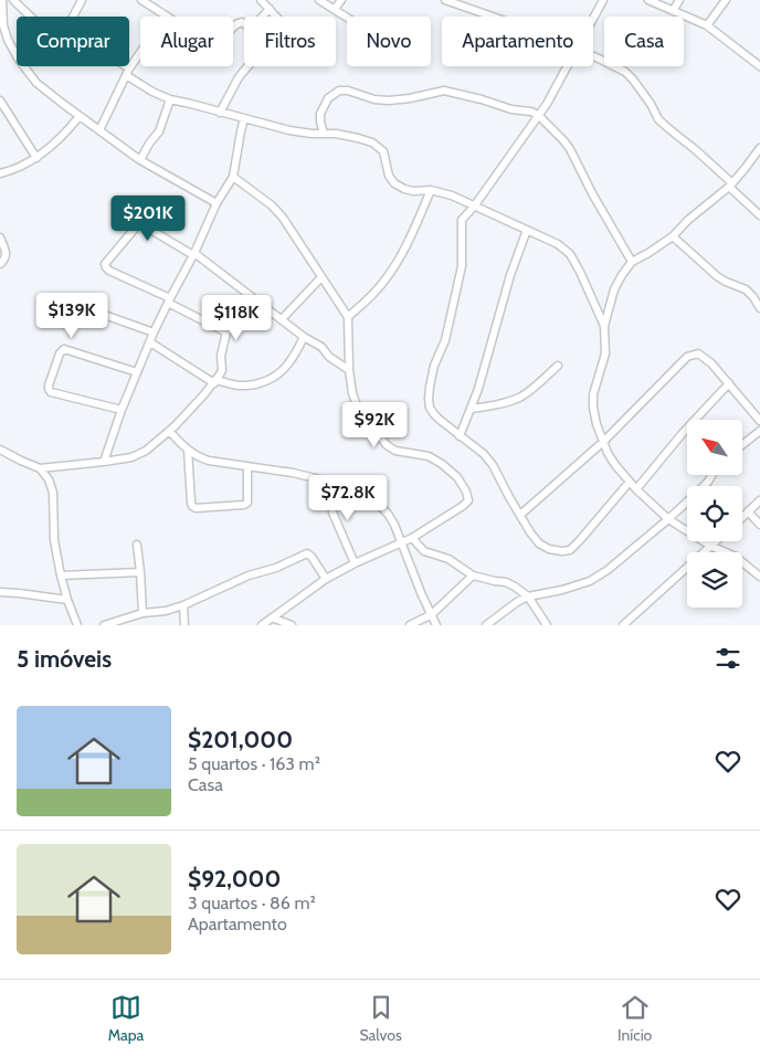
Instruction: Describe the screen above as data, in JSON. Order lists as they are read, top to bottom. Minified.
{"north":"top left","page":{"chip":["Comprar","Alugar","Filtros","Novo","Apartamento","Casa"],"price":["$201K","$139K","$118K","$92K","$72.8K"],"heading":"5 imóveis","list":[{"name":"$201,000","note":"5 quartos · 163 m² · Casa"},{"name":"$92,000","note":"3 quartos · 86 m² · Apartamento"}],"tabs":["Mapa","Salvos","Início"]}}
